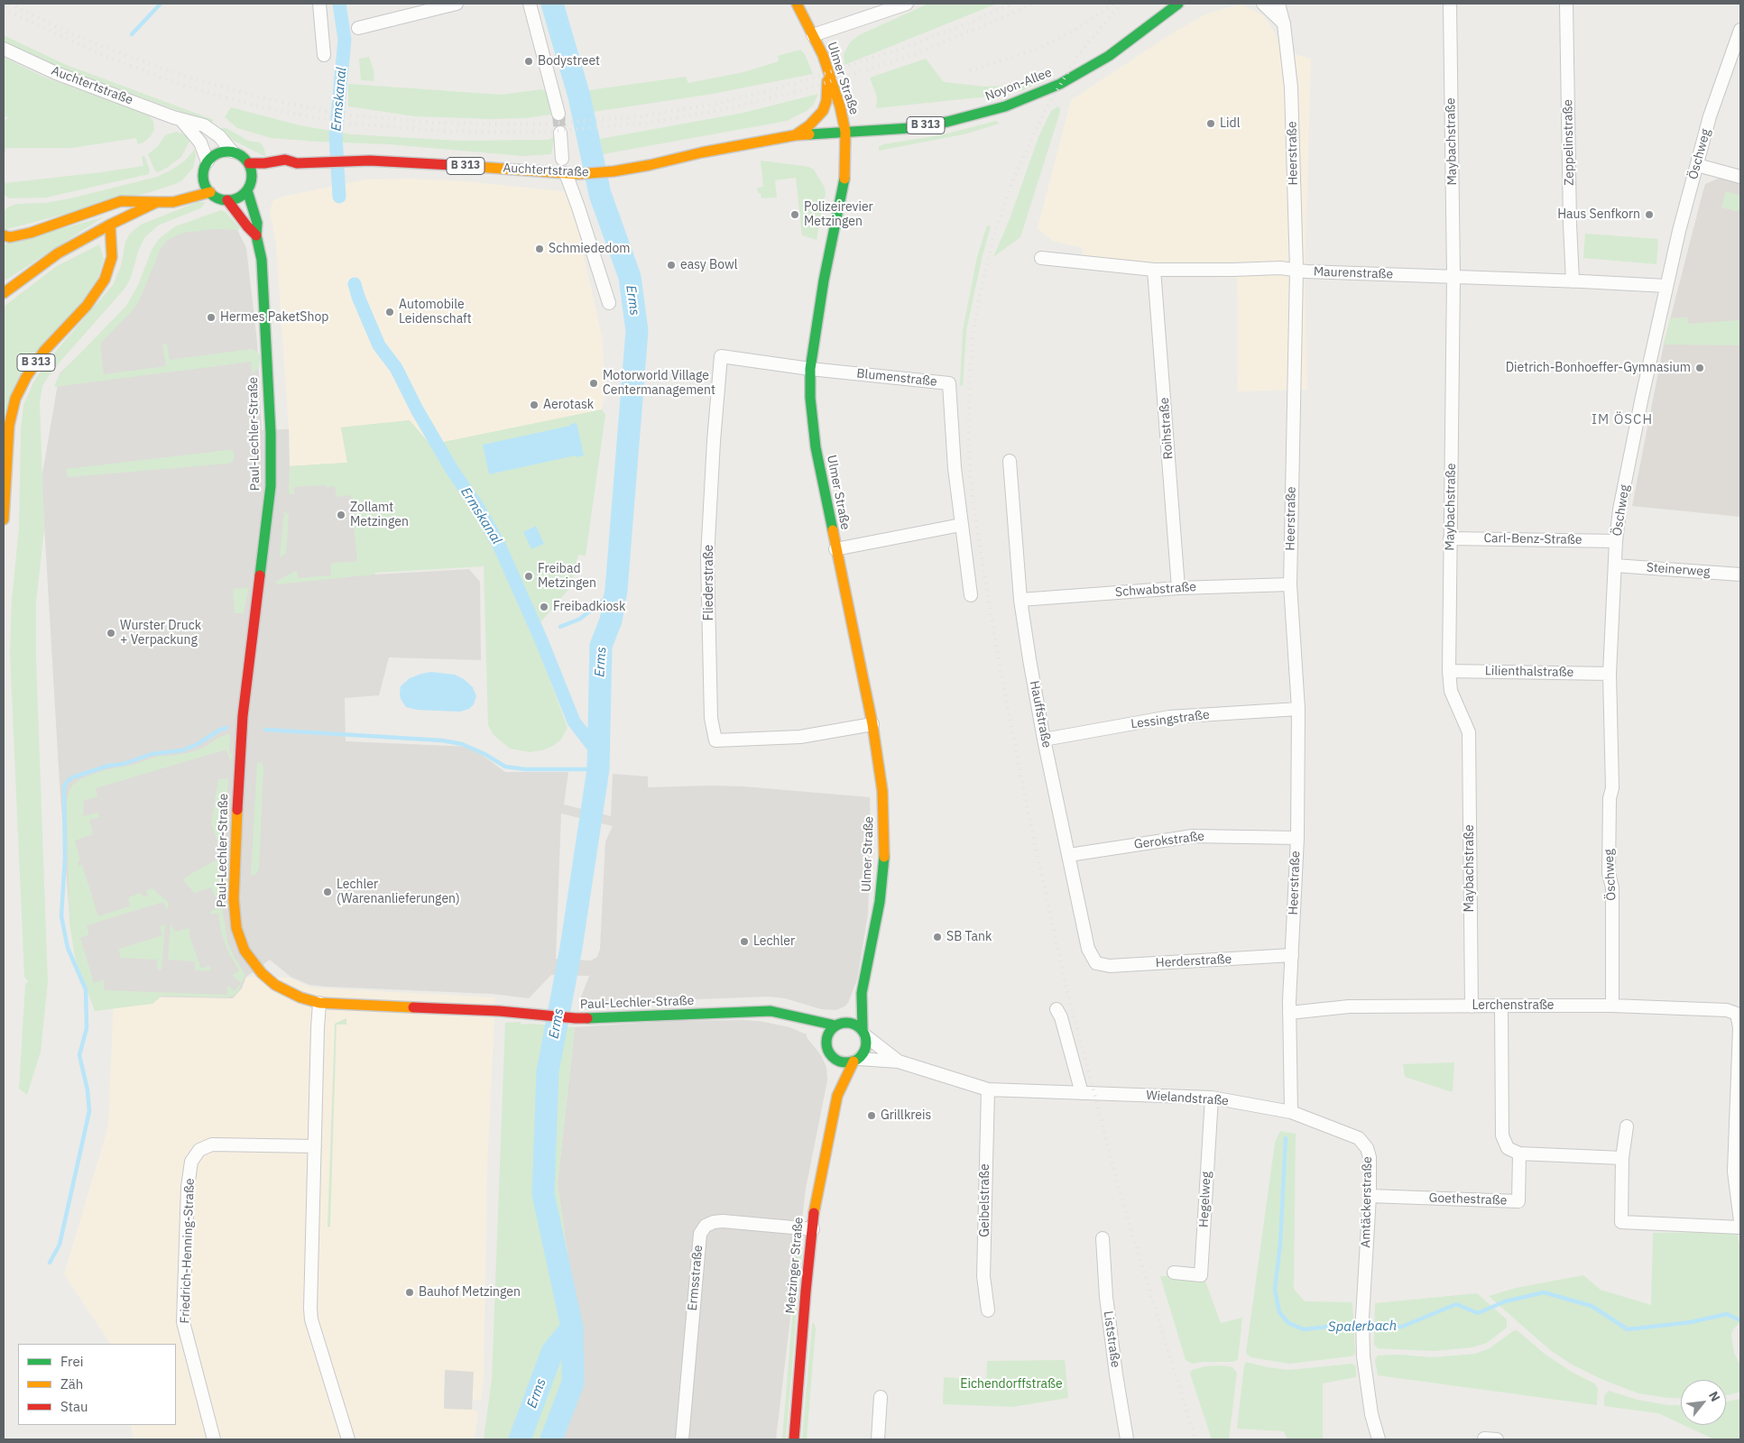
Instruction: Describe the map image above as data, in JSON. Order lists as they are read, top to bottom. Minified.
{"streets":{"main road":["Ulmer Straße","Noyon-Allee","Auchtertstraße","B 313","Paul-Lechler-Straße","Metzinger Straße"],"street":["Maybachstraße","Zeppelinstraße","Heerstraße","Öschweg","Maurenstraße","Blumenstraße","Roihstraße","Carl-Benz-Straße","Steinerweg","Fliederstraße","Schwabstraße","Lilienthalstraße","Hauffstraße","Lessingstraße","Gerokstraße","Herderstraße","Lerchenstraße","Wielandstraße","Hegelweg","Goethestraße","Geibelstraße","Amtäckerstraße","Friedrich-Henning-Straße","Ermsstraße","Liststraße"]},"crossings":[["Ulmer Straße","Noyon-Allee"],["Ulmer Straße","Auchtertstraße"],["Ulmer Straße","Blumenstraße"],["Ulmer Straße","Paul-Lechler-Straße"],["Ulmer Straße","Fliederstraße"],["Ulmer Straße","Wielandstraße"],["Ulmer Straße","Metzinger Straße"],["Noyon-Allee","Auchtertstraße"],["Auchtertstraße","Paul-Lechler-Straße"],["Maybachstraße","Maurenstraße"],["Maybachstraße","Carl-Benz-Straße"],["Maybachstraße","Lilienthalstraße"],["Maybachstraße","Lerchenstraße"],["Zeppelinstraße","Maurenstraße"],["Heerstraße","Maurenstraße"],["Heerstraße","Schwabstraße"],["Heerstraße","Lessingstraße"],["Heerstraße","Gerokstraße"],["Heerstraße","Herderstraße"],["Heerstraße","Lerchenstraße"],["Öschweg","Maurenstraße"],["Öschweg","Carl-Benz-Straße"],["Öschweg","Steinerweg"],["Öschweg","Lilienthalstraße"],["Öschweg","Lerchenstraße"],["Maurenstraße","Roihstraße"],["Blumenstraße","Fliederstraße"],["Roihstraße","Schwabstraße"],["Paul-Lechler-Straße","Wielandstraße"],["Paul-Lechler-Straße","Metzinger Straße"],["Schwabstraße","Hauffstraße"],["Hauffstraße","Lessingstraße"],["Hauffstraße","Gerokstraße"],["Hauffstraße","Herderstraße"],["Wielandstraße","Hegelweg"],["Wielandstraße","Geibelstraße"],["Wielandstraße","Amtäckerstraße"],["Wielandstraße","Metzinger Straße"],["Goethestraße","Amtäckerstraße"],["Metzinger Straße","Ermsstraße"]],"districts":["IM ÖSCH"],"water":["Ermskanal","Erms","Spalerbach"],"parks":["Eichendorffstraße"],"places":["Bodystreet","Lidl","Polizeirevier Metzingen","Haus Senfkorn","Schmiededom","easy Bowl","Automobile Leidenschaft","Hermes PaketShop","Dietrich-Bonhoeffer-Gymnasium","Motorworld Village Centermanagement","Aerotask","Zollamt Metzingen","Freibad Metzingen","Freibadkiosk","Wurster Druck + Verpackung","Lechler (Warenanlieferungen)","SB Tank","Lechler","Grillkreis","Bauhof Metzingen"],"legend":["Frei","Zäh","Stau"],"north":"top right"}
